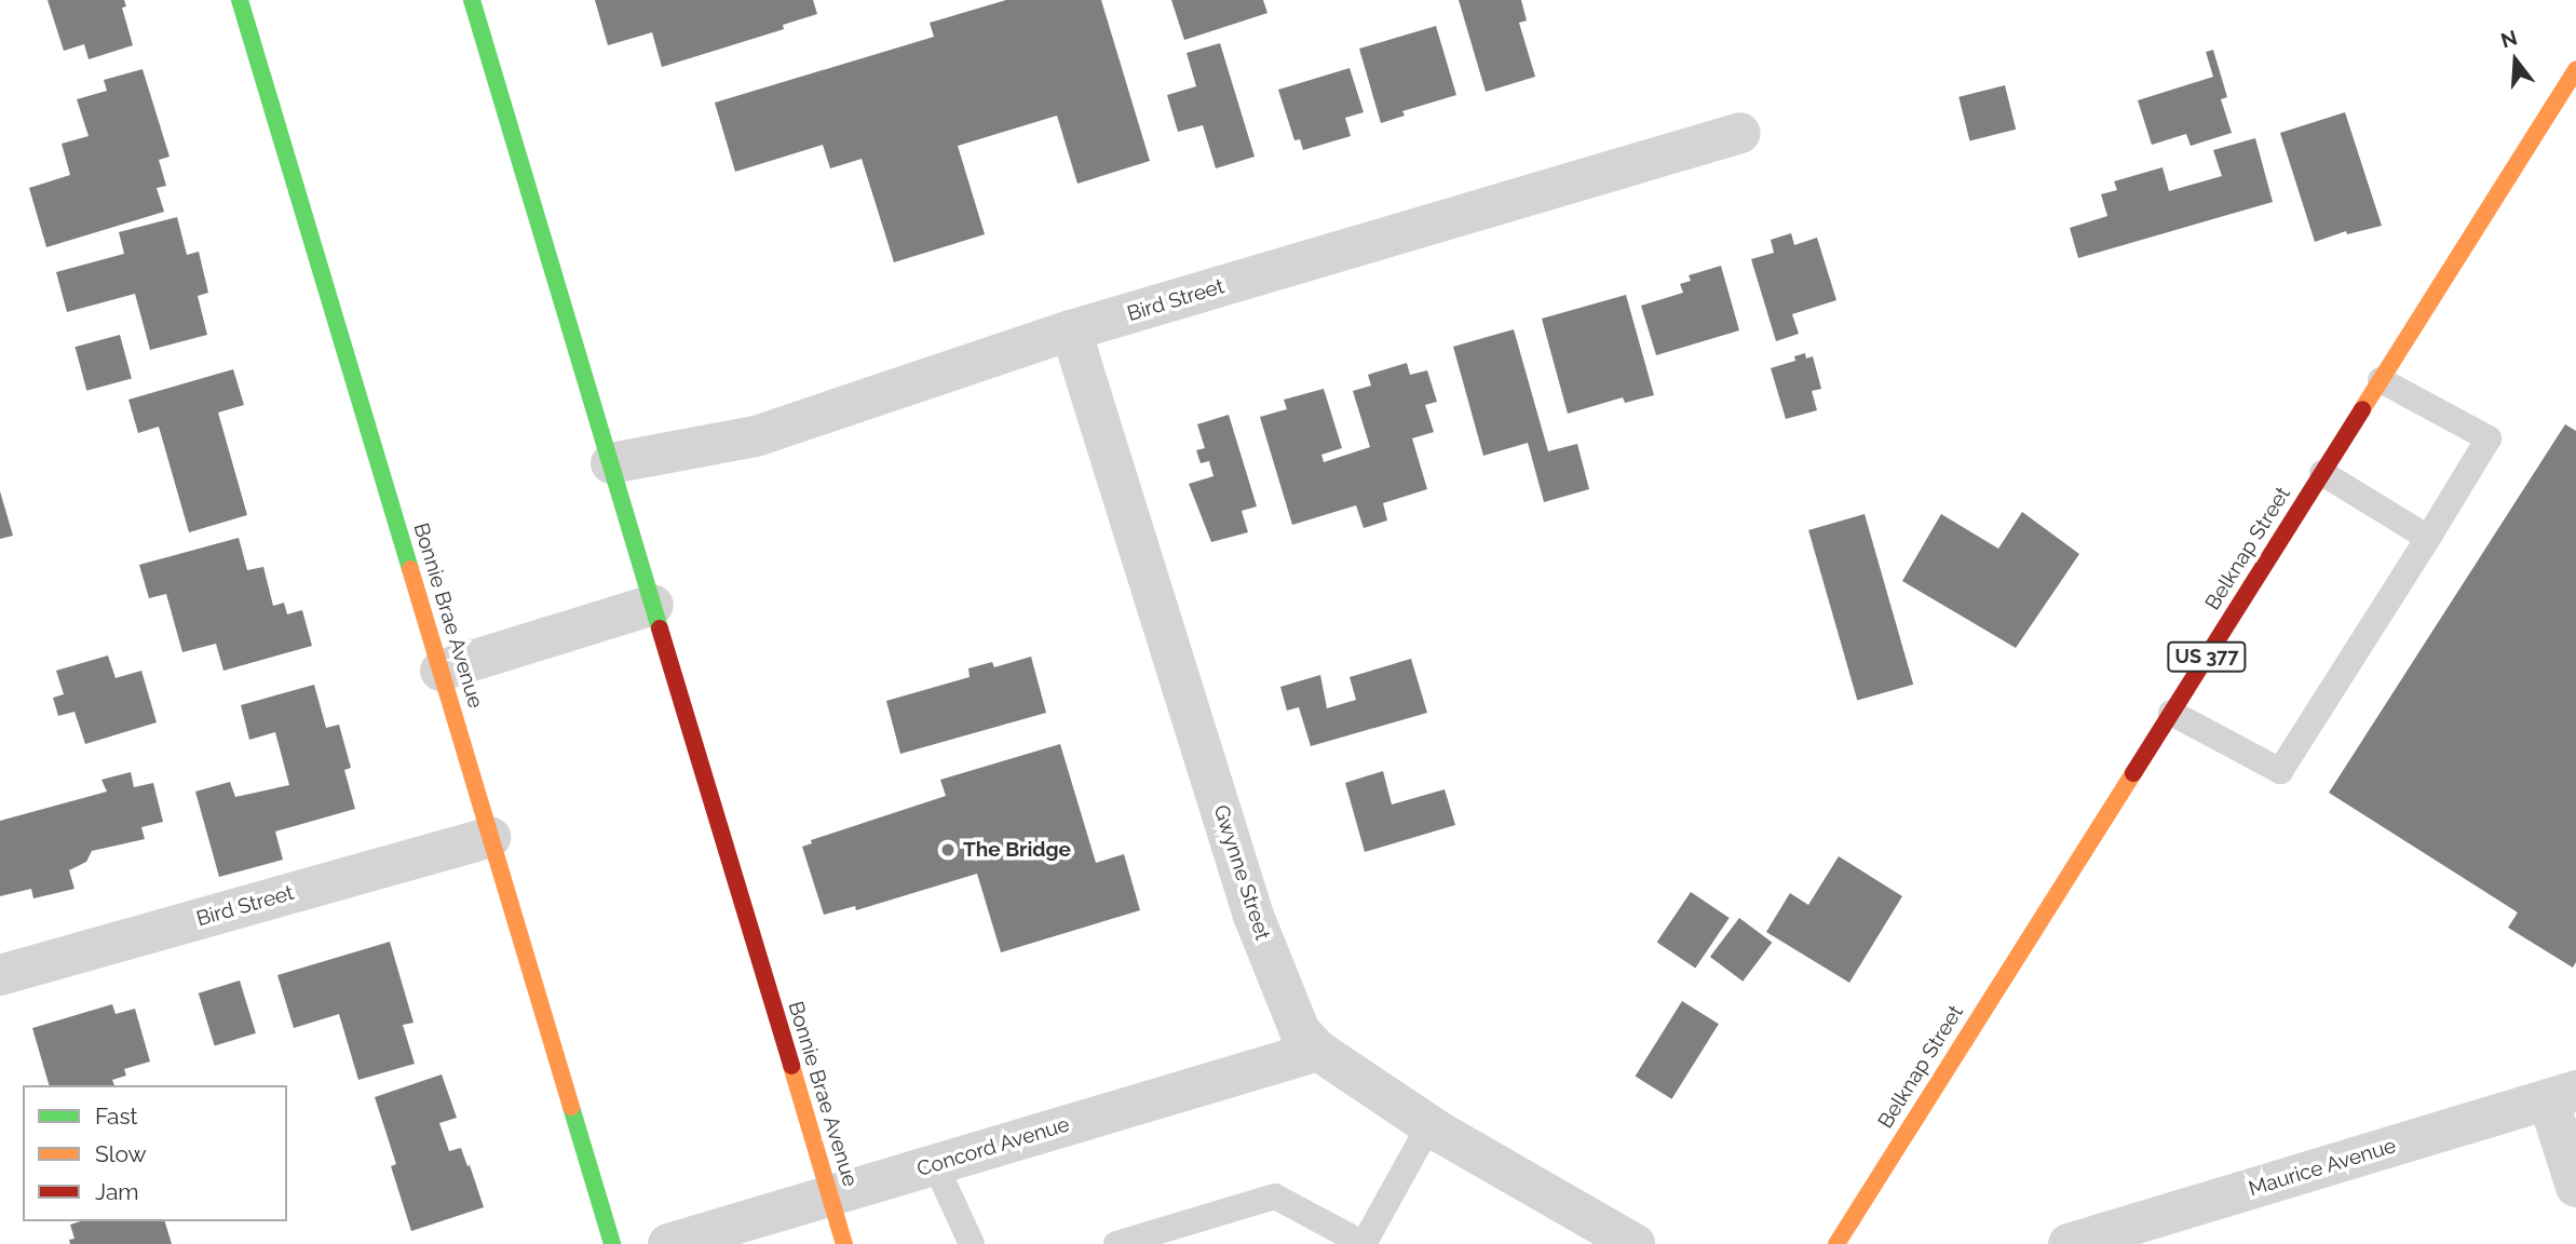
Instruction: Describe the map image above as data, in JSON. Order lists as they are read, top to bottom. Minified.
{"streets":{"street":["Bird Street","Belknap Street","Bonnie Brae Avenue","US 377","Gwynne Street","Concord Avenue","Maurice Avenue"]},"crossings":[["Bird Street","Bonnie Brae Avenue"],["Bird Street","Gwynne Street"],["Bonnie Brae Avenue","Concord Avenue"],["Gwynne Street","Concord Avenue"]],"places":["The Bridge"],"legend":["Fast","Slow","Jam"],"north":"top"}
